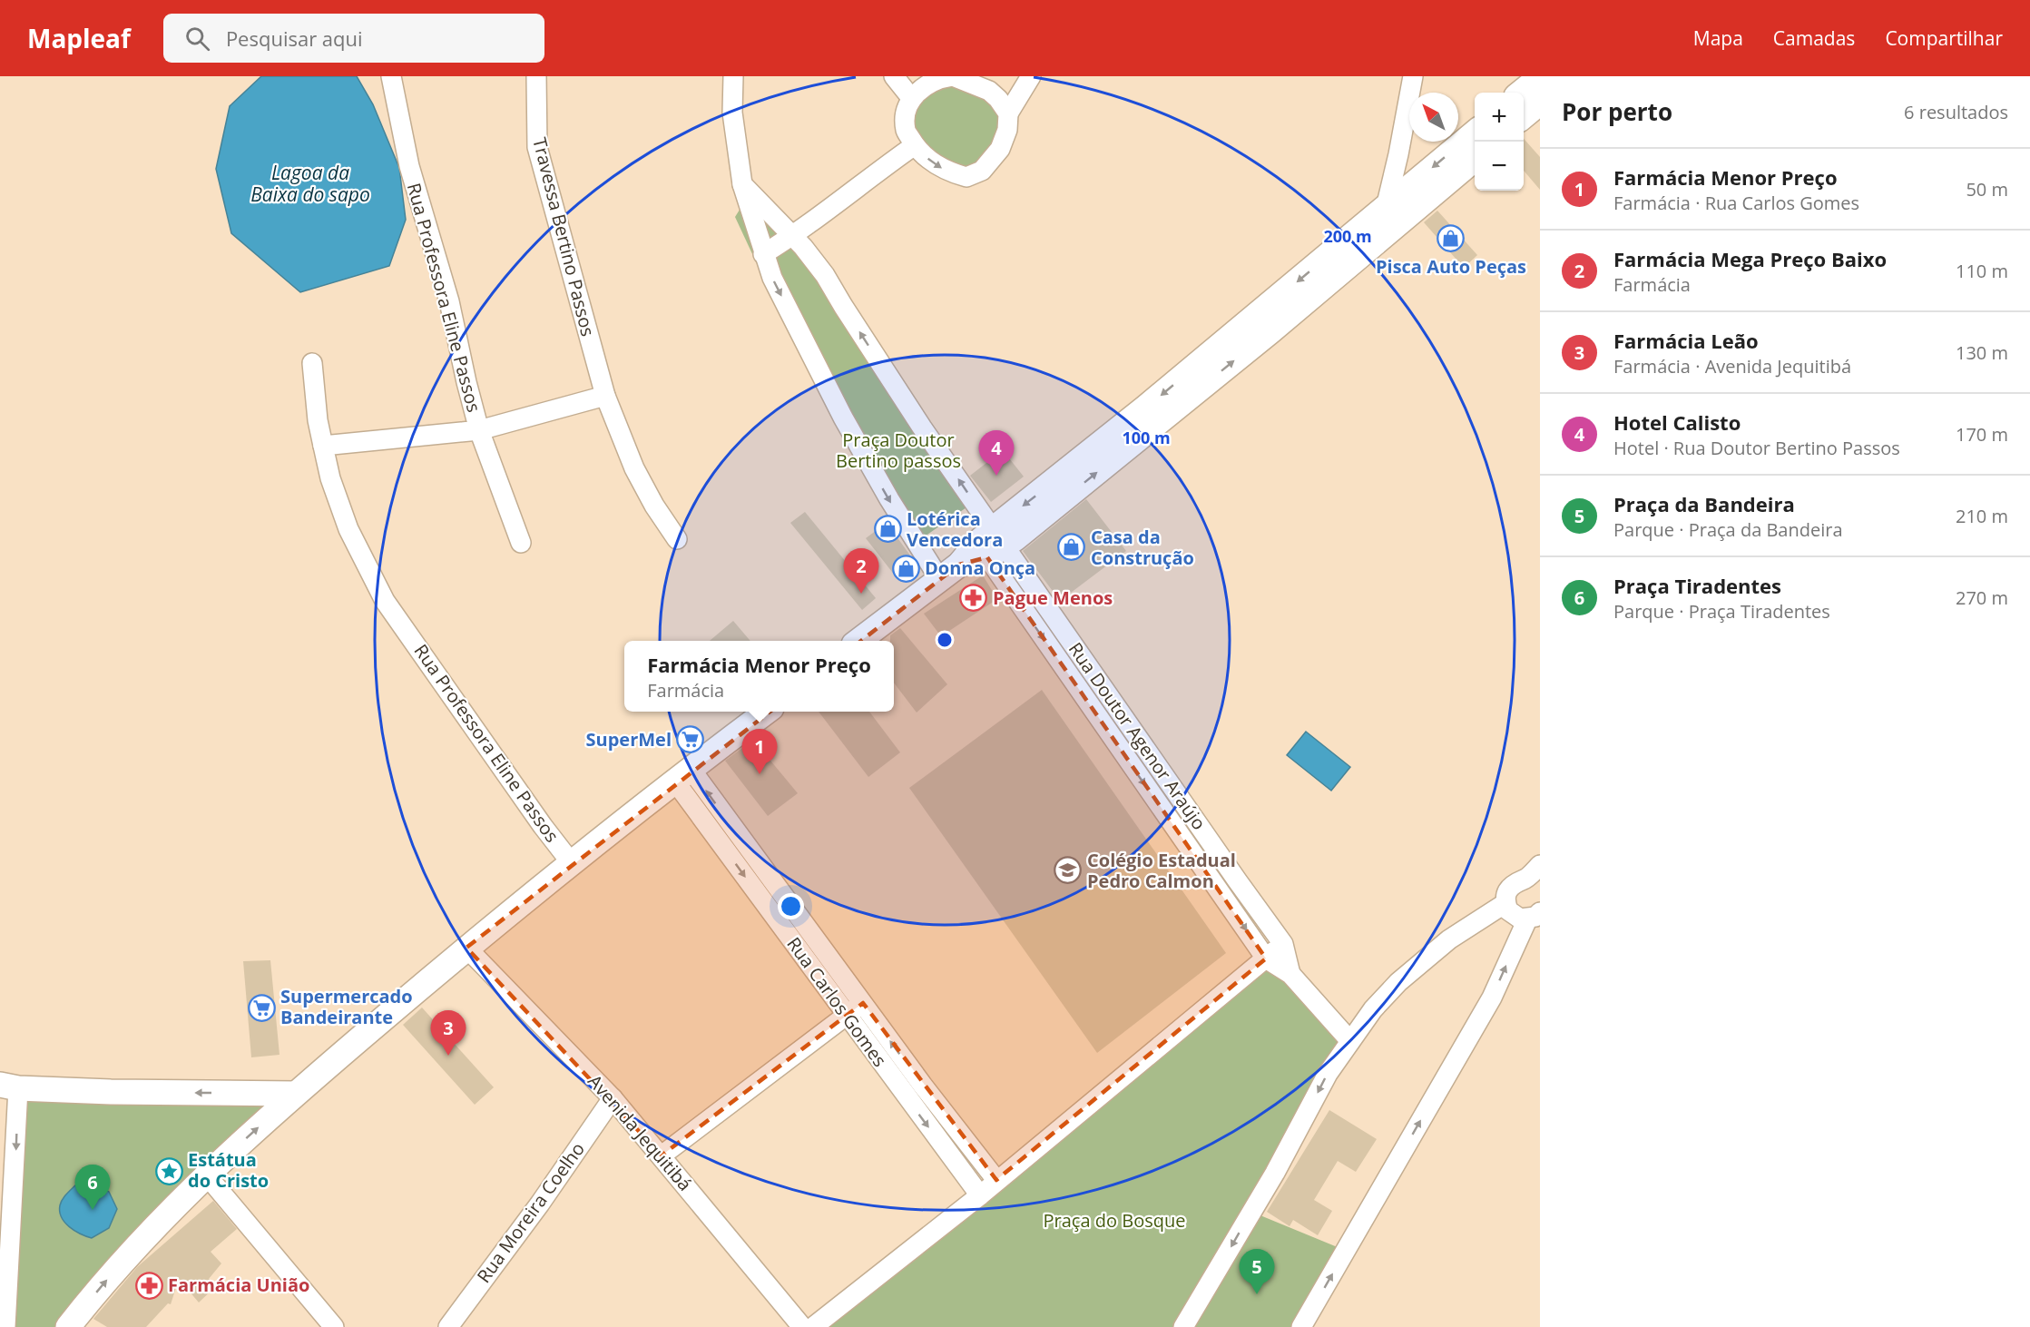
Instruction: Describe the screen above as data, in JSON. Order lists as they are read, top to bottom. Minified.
{"streets":{"street":["Travessa Bertino Passos","Rua Professora Eline Passos","Rua Doutor Agenor Araújo","Rua Carlos Gomes","Avenida Jequitibá","Rua Moreira Coelho"]},"crossings":[["Avenida Jequitibá","Rua Moreira Coelho"]],"water":["Lagoa da Baixa do sapo"],"parks":["Praça Doutor Bertino passos","Praça do Bosque"],"places":{"shop":["Pisca Auto Peças","Lotérica Vencedora","Casa da Construção","Donna Onça"],"pharmacy":["Pague Menos","Farmácia União"],"supermarket":["SuperMel","Supermercado Bandeirante"],"school or university":["Colégio Estadual Pedro Calmon"],"place":["Estátua do Cristo"]},"north":"top left","page":{"header":"Mapleaf","search":"Pesquisar aqui","nav":["Mapa","Camadas","Compartilhar"],"heading":["Por perto","6 resultados"],"map_buttons":["+","−"],"list":[{"mark":"1","name":"Farmácia Menor Preço","note":"Farmácia · Rua Carlos Gomes","value":"50 m"},{"mark":"2","name":"Farmácia Mega Preço Baixo","note":"Farmácia","value":"110 m"},{"mark":"3","name":"Farmácia Leão","note":"Farmácia · Avenida Jequitibá","value":"130 m"},{"mark":"4","name":"Hotel Calisto","note":"Hotel · Rua Doutor Bertino Passos","value":"170 m"},{"mark":"5","name":"Praça da Bandeira","note":"Parque · Praça da Bandeira","value":"210 m"},{"mark":"6","name":"Praça Tiradentes","note":"Parque · Praça Tiradentes","value":"270 m"}],"pins":["4","2","1","3","6","5"],"popup":["Farmácia Menor Preço","Farmácia"]},"rings":["200 m","100 m"]}
